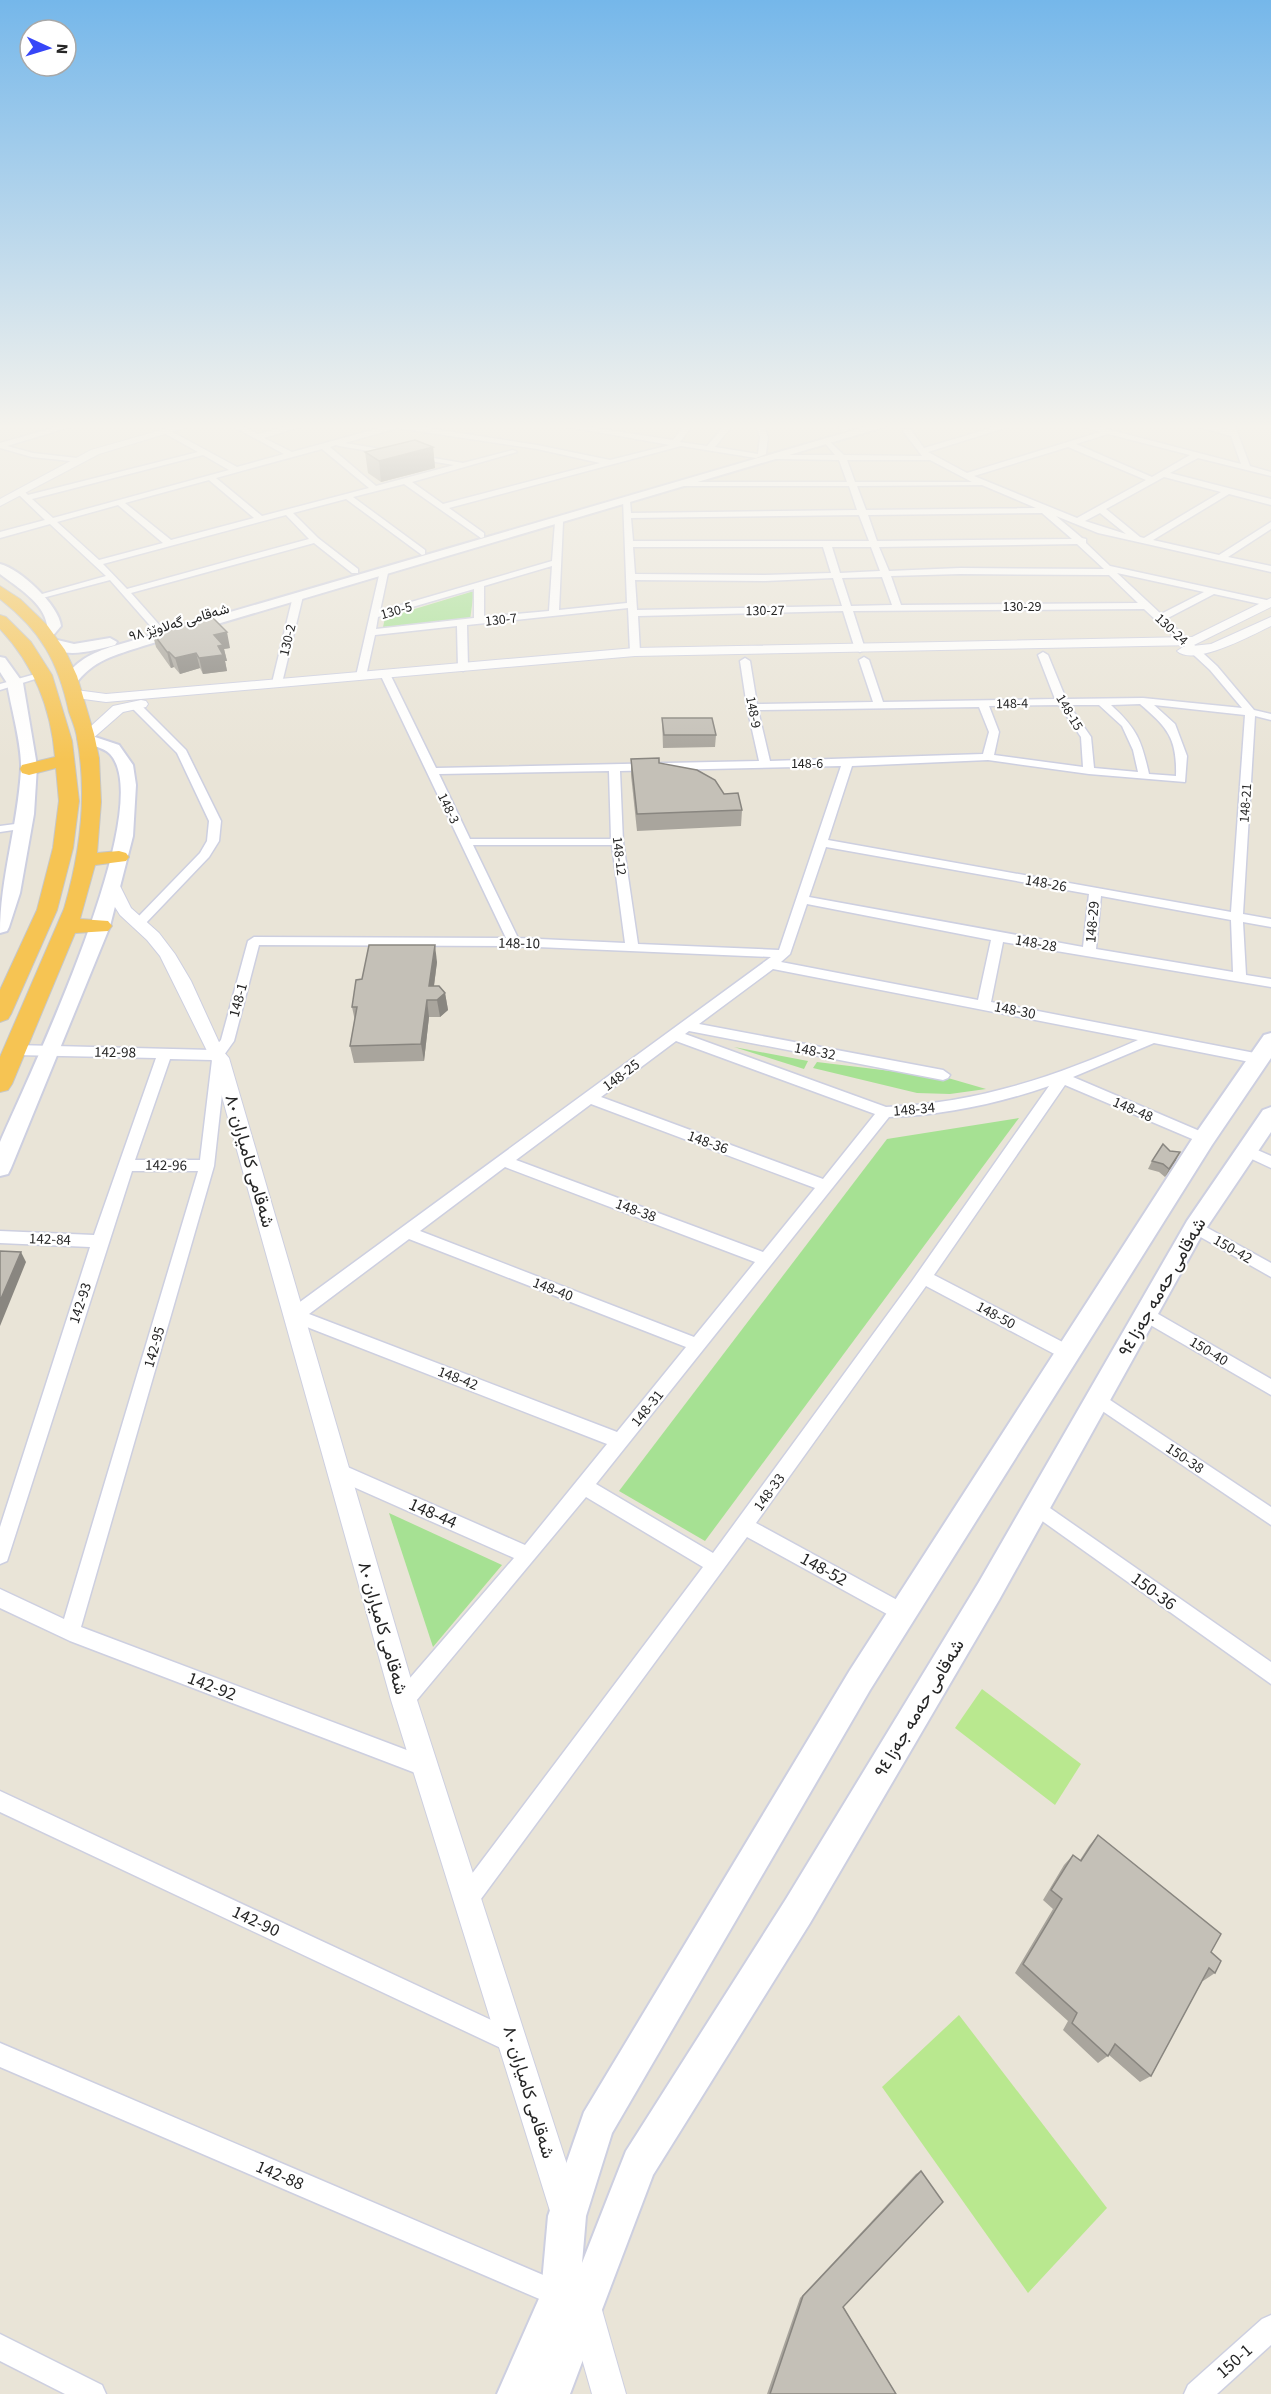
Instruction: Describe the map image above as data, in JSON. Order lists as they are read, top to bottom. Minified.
{"streets":{"main road":["شەقامی گەلاوێژ ٩٨","شەقامی حەمە جەزا ٩٤"],"street":["130-29","130-5","130-27","130-7","130-24","130-2","148-4","148-9","148-15","148-6","148-21","148-3","148-12","148-26","148-29","148-10","148-28","148-1","148-30","148-32","142-98","148-25","148-34","148-48","148-36","شەقامی کامیاران ٨٠","142-96","148-38","142-84","150-42","148-40","142-93","148-50","142-95","150-40","148-42","148-31","150-38","148-33","148-44","148-52","150-36","142-92","142-90","142-88","150-1"]},"crossings":[["130-29","130-27"],["130-29","130-24"],["130-27","130-7"],["شەقامی گەلاوێژ ٩٨","130-2"],["148-4","148-9"],["148-4","148-15"],["148-4","148-6"],["148-4","148-21"],["148-9","148-6"],["148-15","148-6"],["148-6","148-3"],["148-6","148-12"],["148-21","148-26"],["148-21","148-28"],["148-3","148-10"],["148-12","148-10"],["148-26","148-29"],["148-29","148-28"],["148-10","148-1"],["148-10","148-25"],["148-1","142-98"],["148-1","شەقامی کامیاران ٨٠"],["148-1","142-95"],["148-30","148-25"],["148-30","148-34"],["148-32","148-25"],["142-98","شەقامی کامیاران ٨٠"],["142-98","142-93"],["142-98","142-95"],["148-25","148-34"],["148-25","148-36"],["148-25","شەقامی کامیاران ٨٠"],["148-25","148-38"],["148-25","148-40"],["148-25","148-42"],["148-34","148-48"],["148-34","148-31"],["148-34","148-33"],["148-48","148-33"],["148-36","148-31"],["شەقامی کامیاران ٨٠","142-95"],["شەقامی کامیاران ٨٠","148-42"],["شەقامی کامیاران ٨٠","148-31"],["شەقامی کامیاران ٨٠","148-33"],["شەقامی کامیاران ٨٠","148-44"],["شەقامی کامیاران ٨٠","142-92"],["شەقامی کامیاران ٨٠","142-90"],["142-96","142-93"],["142-96","142-95"],["148-38","148-31"],["142-84","142-93"],["150-42","شەقامی حەمە جەزا ٩٤"],["شەقامی حەمە جەزا ٩٤","150-40"],["شەقامی حەمە جەزا ٩٤","150-38"],["شەقامی حەمە جەزا ٩٤","150-36"],["شەقامی حەمە جەزا ٩٤","142-88"],["148-40","148-31"],["148-50","148-33"],["142-95","142-92"],["148-42","148-31"],["148-31","148-44"],["148-33","148-52"]],"north":"right"}
